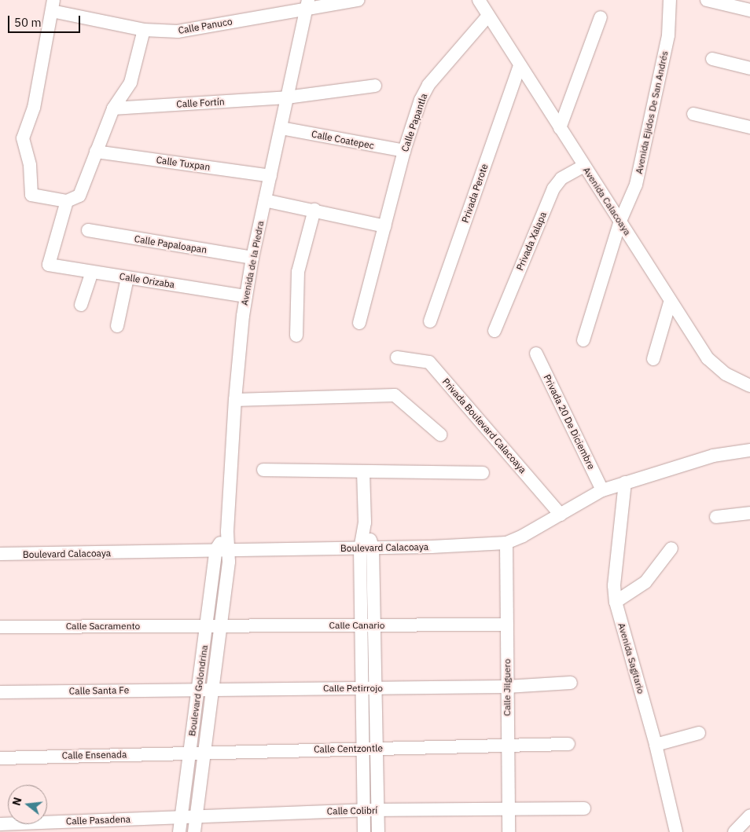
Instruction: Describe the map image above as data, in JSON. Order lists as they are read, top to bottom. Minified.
{"streets":{"street":["Calle Panuco","Calle Fortín","Avenida Ejidos De San Andrés","Calle Papantla","Calle Coatepec","Calle Tuxpan","Privada Perote","Avenida Calacoaya","Privada Xalapa","Calle Papaloapan","Avenida de la Piedra","Calle Orizaba","Privada 20 De Diciembre","Privada Boulevard Calacoaya","Boulevard Calacoaya","Calle Canario","Calle Sacramento","Avenida Sagitario","Calle Jilguero","Calle Petirrojo","Calle Santa Fe","Boulevard Golondrina","Calle Centzontle","Calle Ensenada","Calle Colibrí","Calle Pasadena"]},"crossings":[["Calle Panuco","Avenida de la Piedra"],["Calle Fortín","Avenida de la Piedra"],["Avenida Ejidos De San Andrés","Avenida Calacoaya"],["Calle Papantla","Calle Coatepec"],["Calle Papantla","Avenida Calacoaya"],["Calle Coatepec","Avenida de la Piedra"],["Calle Tuxpan","Avenida de la Piedra"],["Privada Perote","Avenida Calacoaya"],["Avenida Calacoaya","Privada Xalapa"],["Calle Papaloapan","Avenida de la Piedra"],["Avenida de la Piedra","Calle Orizaba"],["Avenida de la Piedra","Boulevard Calacoaya"],["Avenida de la Piedra","Boulevard Golondrina"],["Privada 20 De Diciembre","Boulevard Calacoaya"],["Privada Boulevard Calacoaya","Boulevard Calacoaya"],["Boulevard Calacoaya","Avenida Sagitario"],["Boulevard Calacoaya","Calle Jilguero"],["Boulevard Calacoaya","Boulevard Golondrina"],["Calle Canario","Calle Sacramento"],["Calle Canario","Calle Jilguero"],["Calle Canario","Boulevard Golondrina"],["Calle Sacramento","Boulevard Golondrina"],["Calle Jilguero","Calle Petirrojo"],["Calle Jilguero","Calle Centzontle"],["Calle Jilguero","Calle Colibrí"],["Calle Petirrojo","Calle Santa Fe"],["Calle Petirrojo","Boulevard Golondrina"],["Calle Santa Fe","Boulevard Golondrina"],["Boulevard Golondrina","Calle Centzontle"],["Boulevard Golondrina","Calle Ensenada"],["Boulevard Golondrina","Calle Colibrí"],["Boulevard Golondrina","Calle Pasadena"],["Calle Centzontle","Calle Ensenada"],["Calle Colibrí","Calle Pasadena"]],"scale_bar":"50 m","north":"left"}
